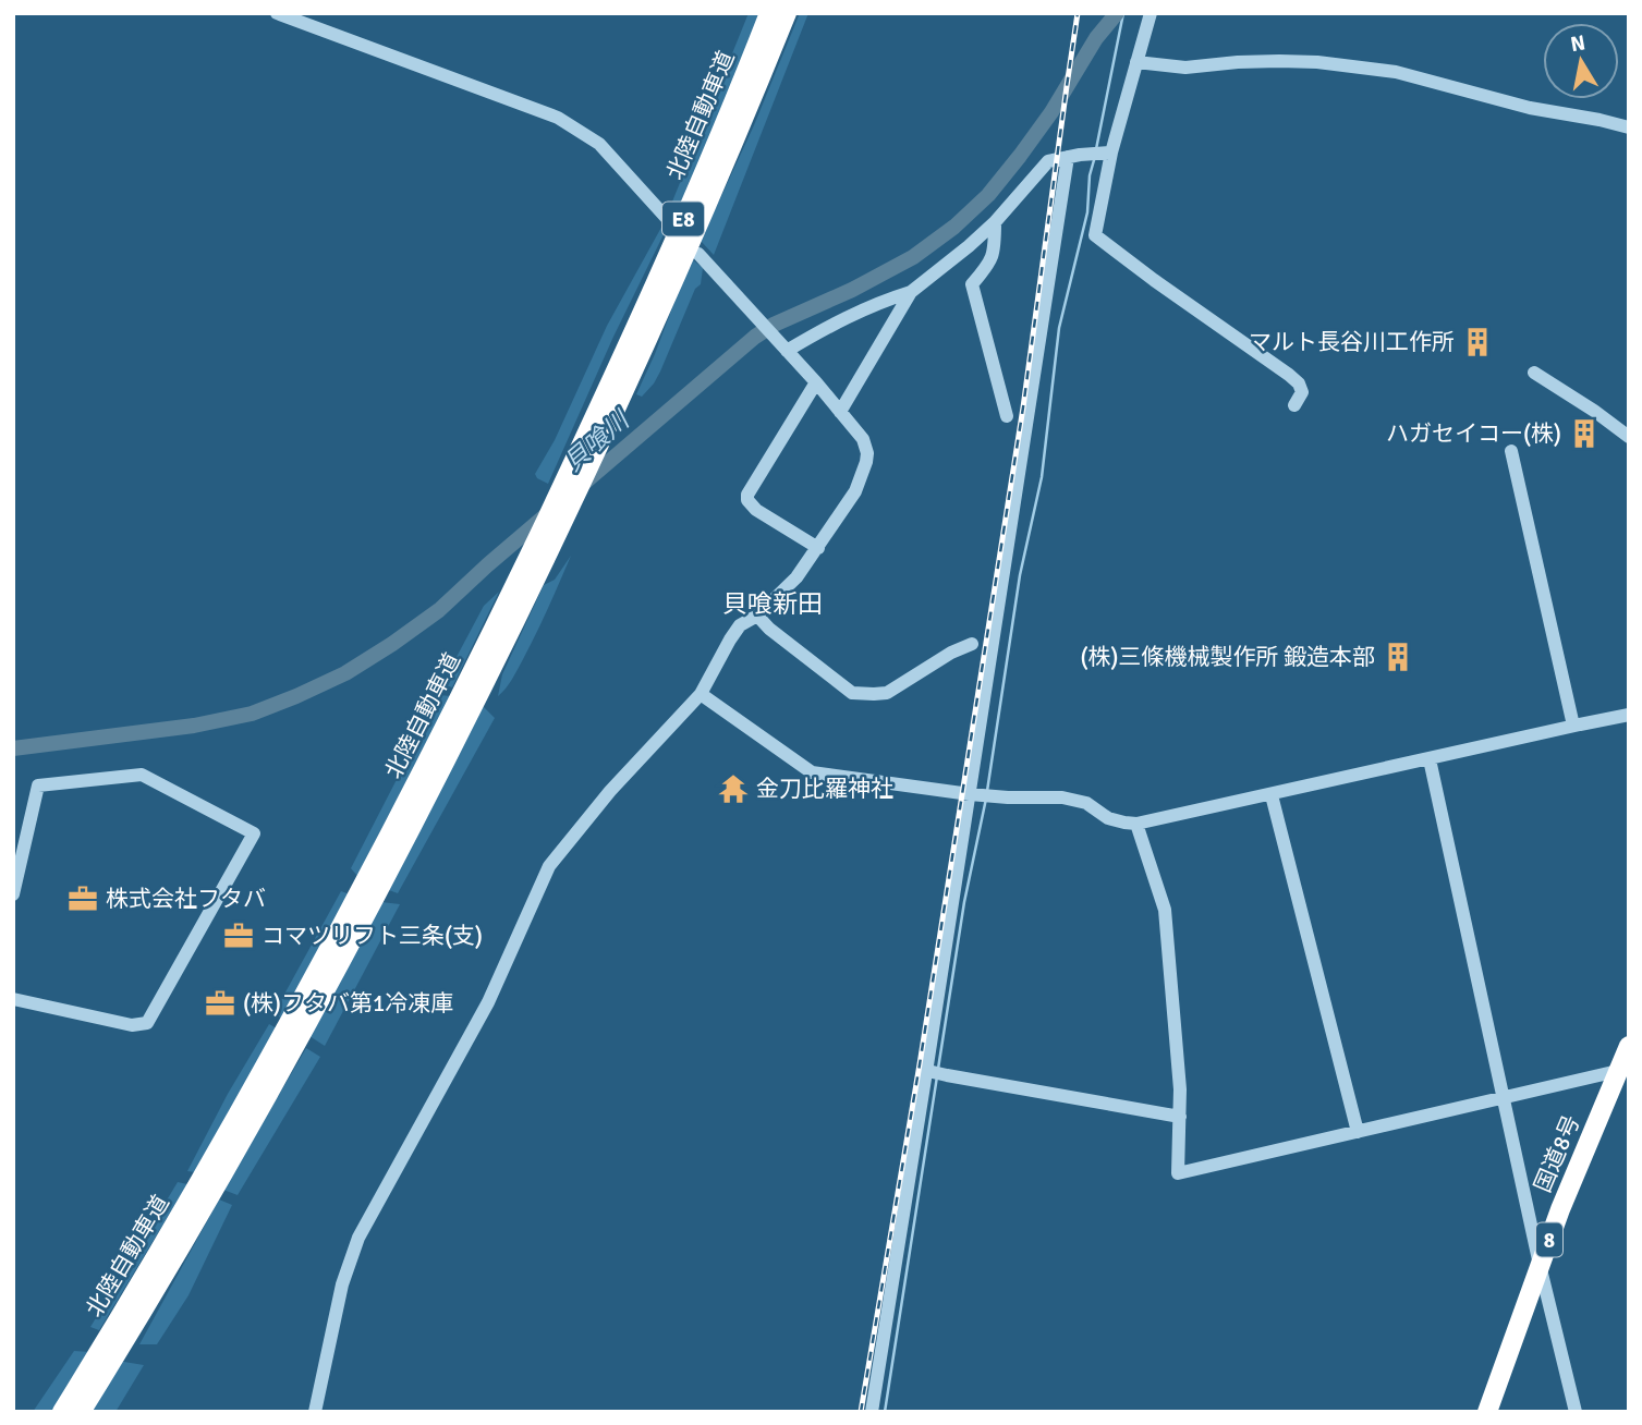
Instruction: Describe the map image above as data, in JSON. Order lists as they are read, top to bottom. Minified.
{"streets":{"highway":["北陸自動車道","E8","国道8号","8"]},"districts":["貝喰新田"],"water":["貝喰川"],"places":{"building":["マルト長谷川工作所","ハガセイコー(株)","(株)三條機械製作所 鍛造本部"],"temple":["金刀比羅神社"],"office":["株式会社フタバ","コマツリフト三条(支)","(株)フタバ第1冷凍庫"]},"north":"top"}
